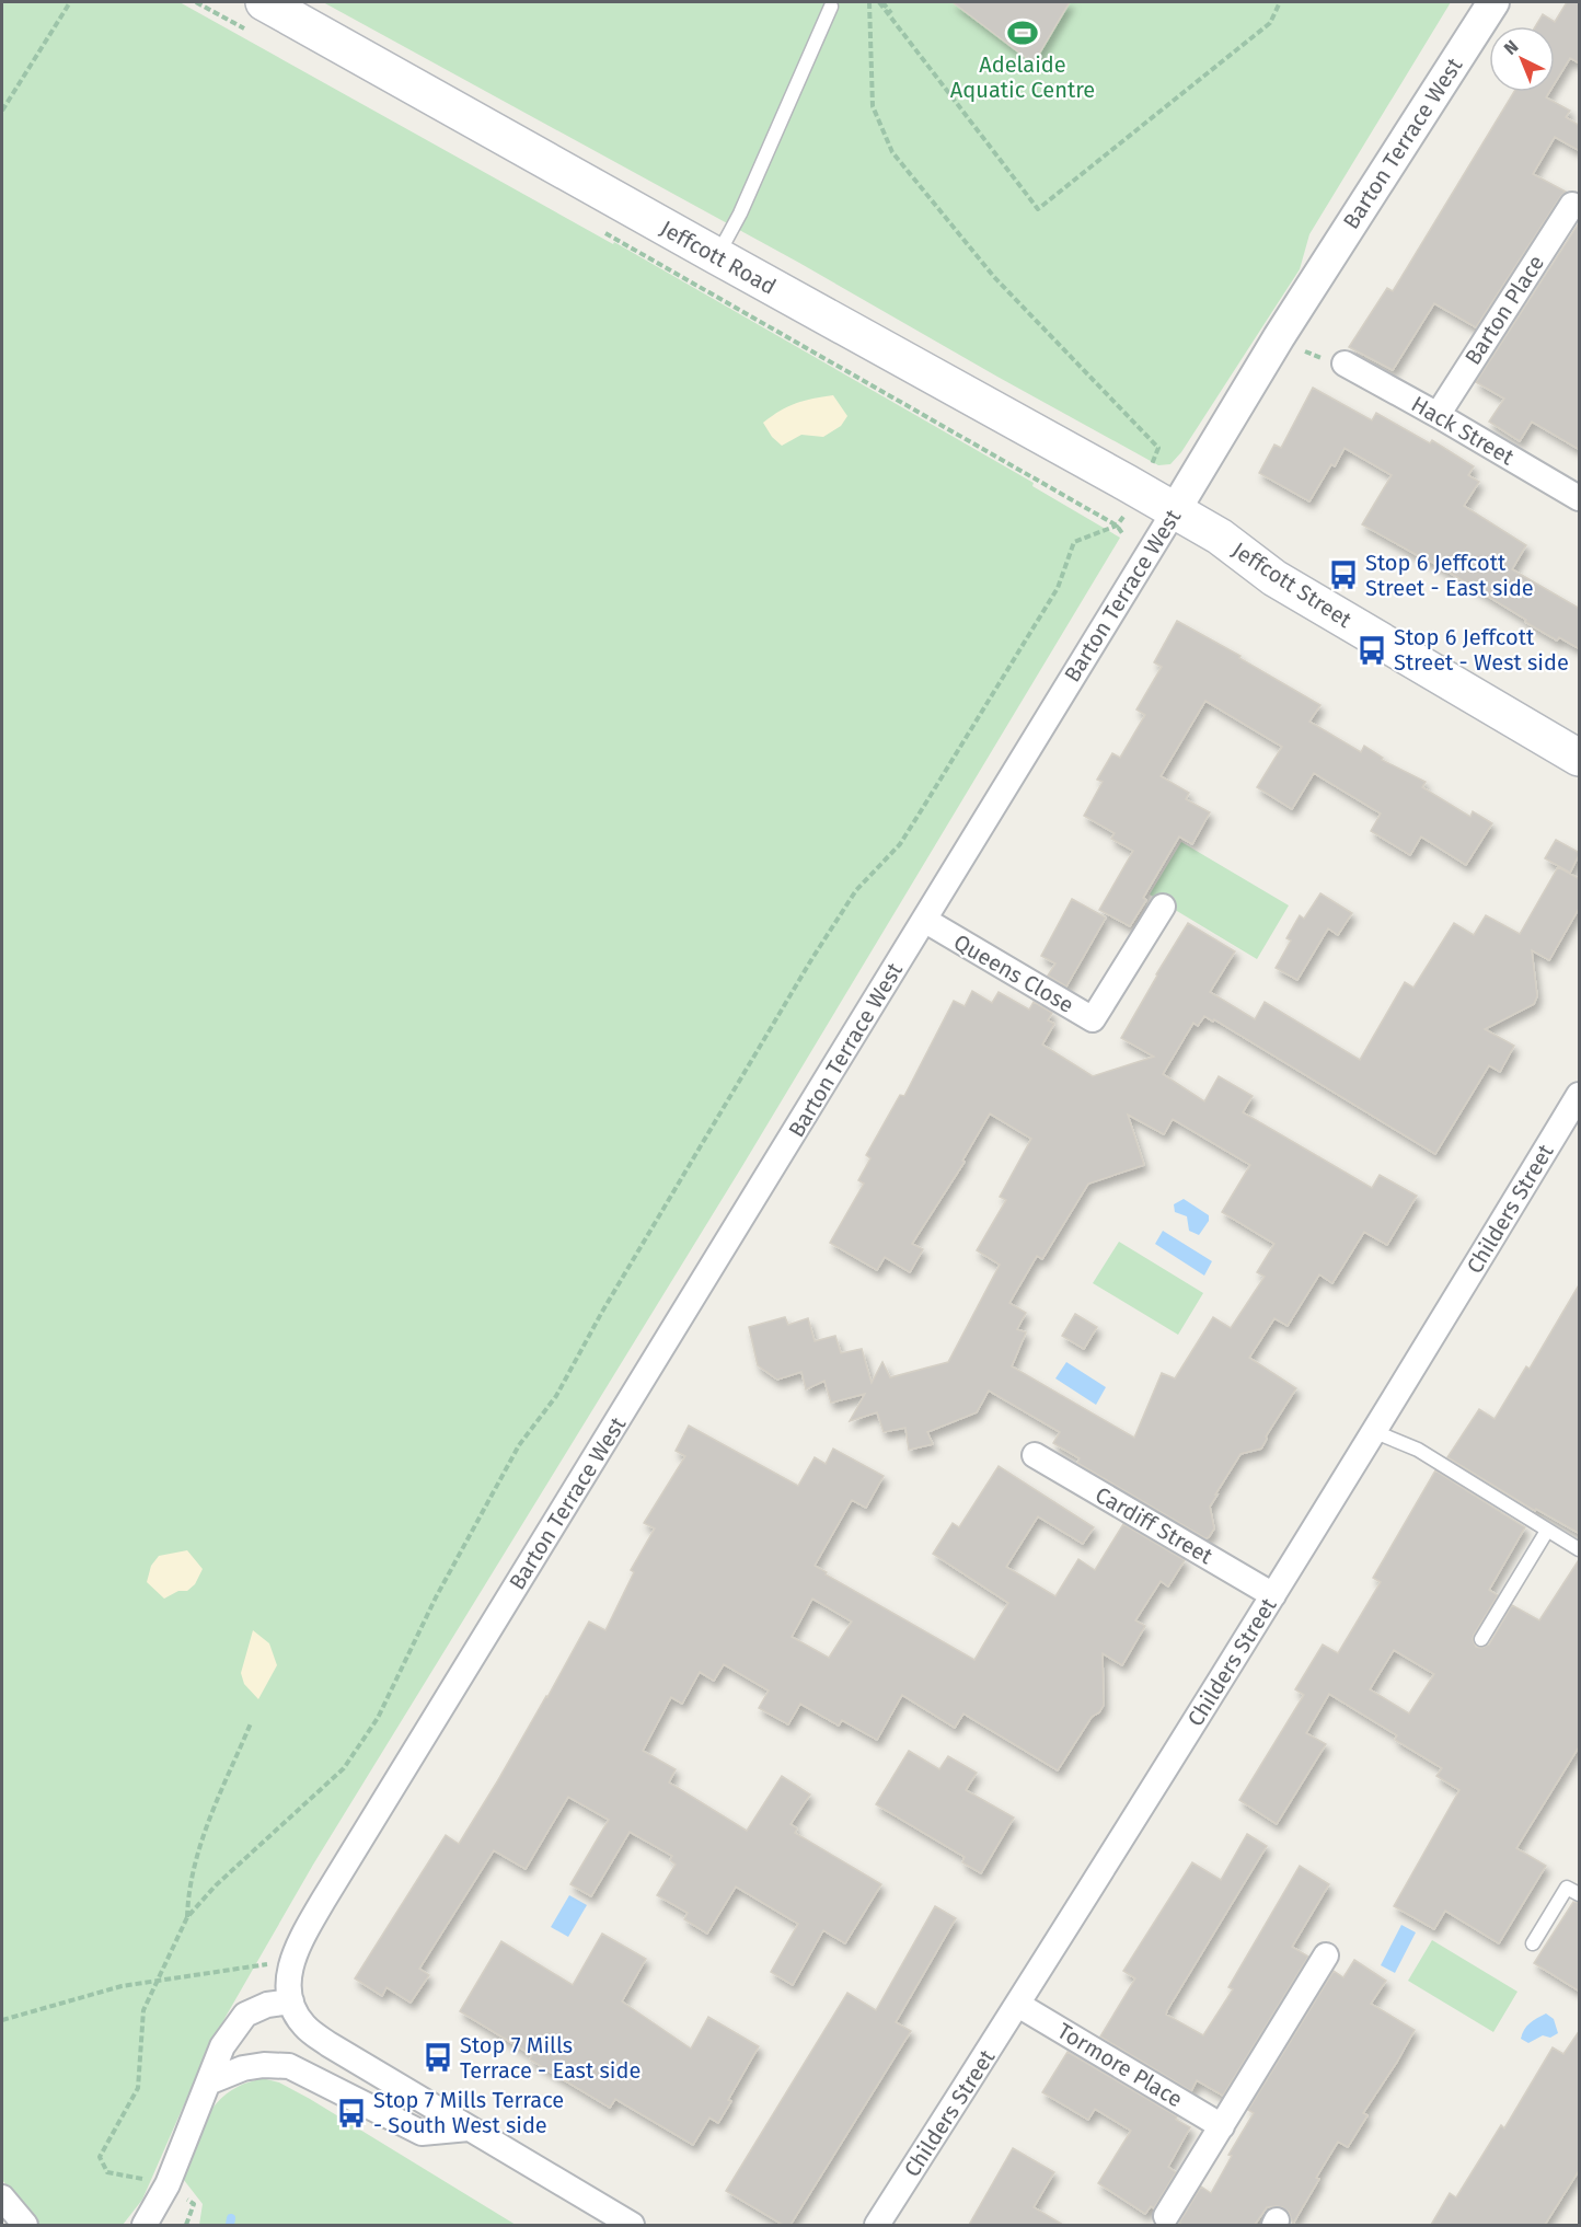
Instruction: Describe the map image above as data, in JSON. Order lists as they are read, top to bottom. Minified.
{"streets":{"main road":["Jeffcott Road","Jeffcott Street"],"street":["Barton Terrace West","Barton Place","Hack Street","Queens Close","Childers Street","Cardiff Street","Tormore Place"]},"crossings":[["Barton Terrace West","Jeffcott Road"],["Barton Terrace West","Jeffcott Street"],["Barton Terrace West","Queens Close"],["Jeffcott Road","Jeffcott Street"],["Barton Place","Hack Street"],["Childers Street","Cardiff Street"],["Childers Street","Tormore Place"]],"places":{"sports":["Adelaide Aquatic Centre"],"bus stop":["Stop 6 Jeffcott Street - East side","Stop 6 Jeffcott Street - West side","Stop 7 Mills Terrace - East side","Stop 7 Mills Terrace - South West side"]},"north":"top left"}
